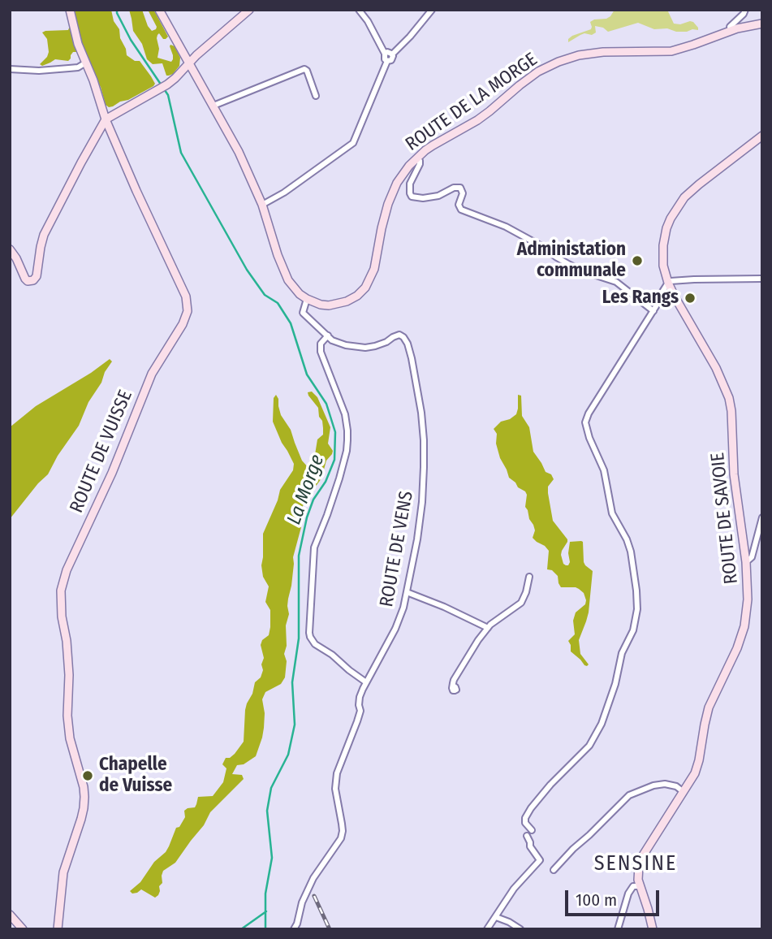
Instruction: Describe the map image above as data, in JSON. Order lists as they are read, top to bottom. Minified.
{"streets":{"street":["ROUTE DE LA MORGE","ROUTE DE VUISSE","ROUTE DE SAVOIE","ROUTE DE VENS"]},"districts":["SENSINE"],"water":["La Morge"],"places":["Administation communale","Les Rangs","Chapelle de Vuisse"],"scale_bar":"100 m"}
